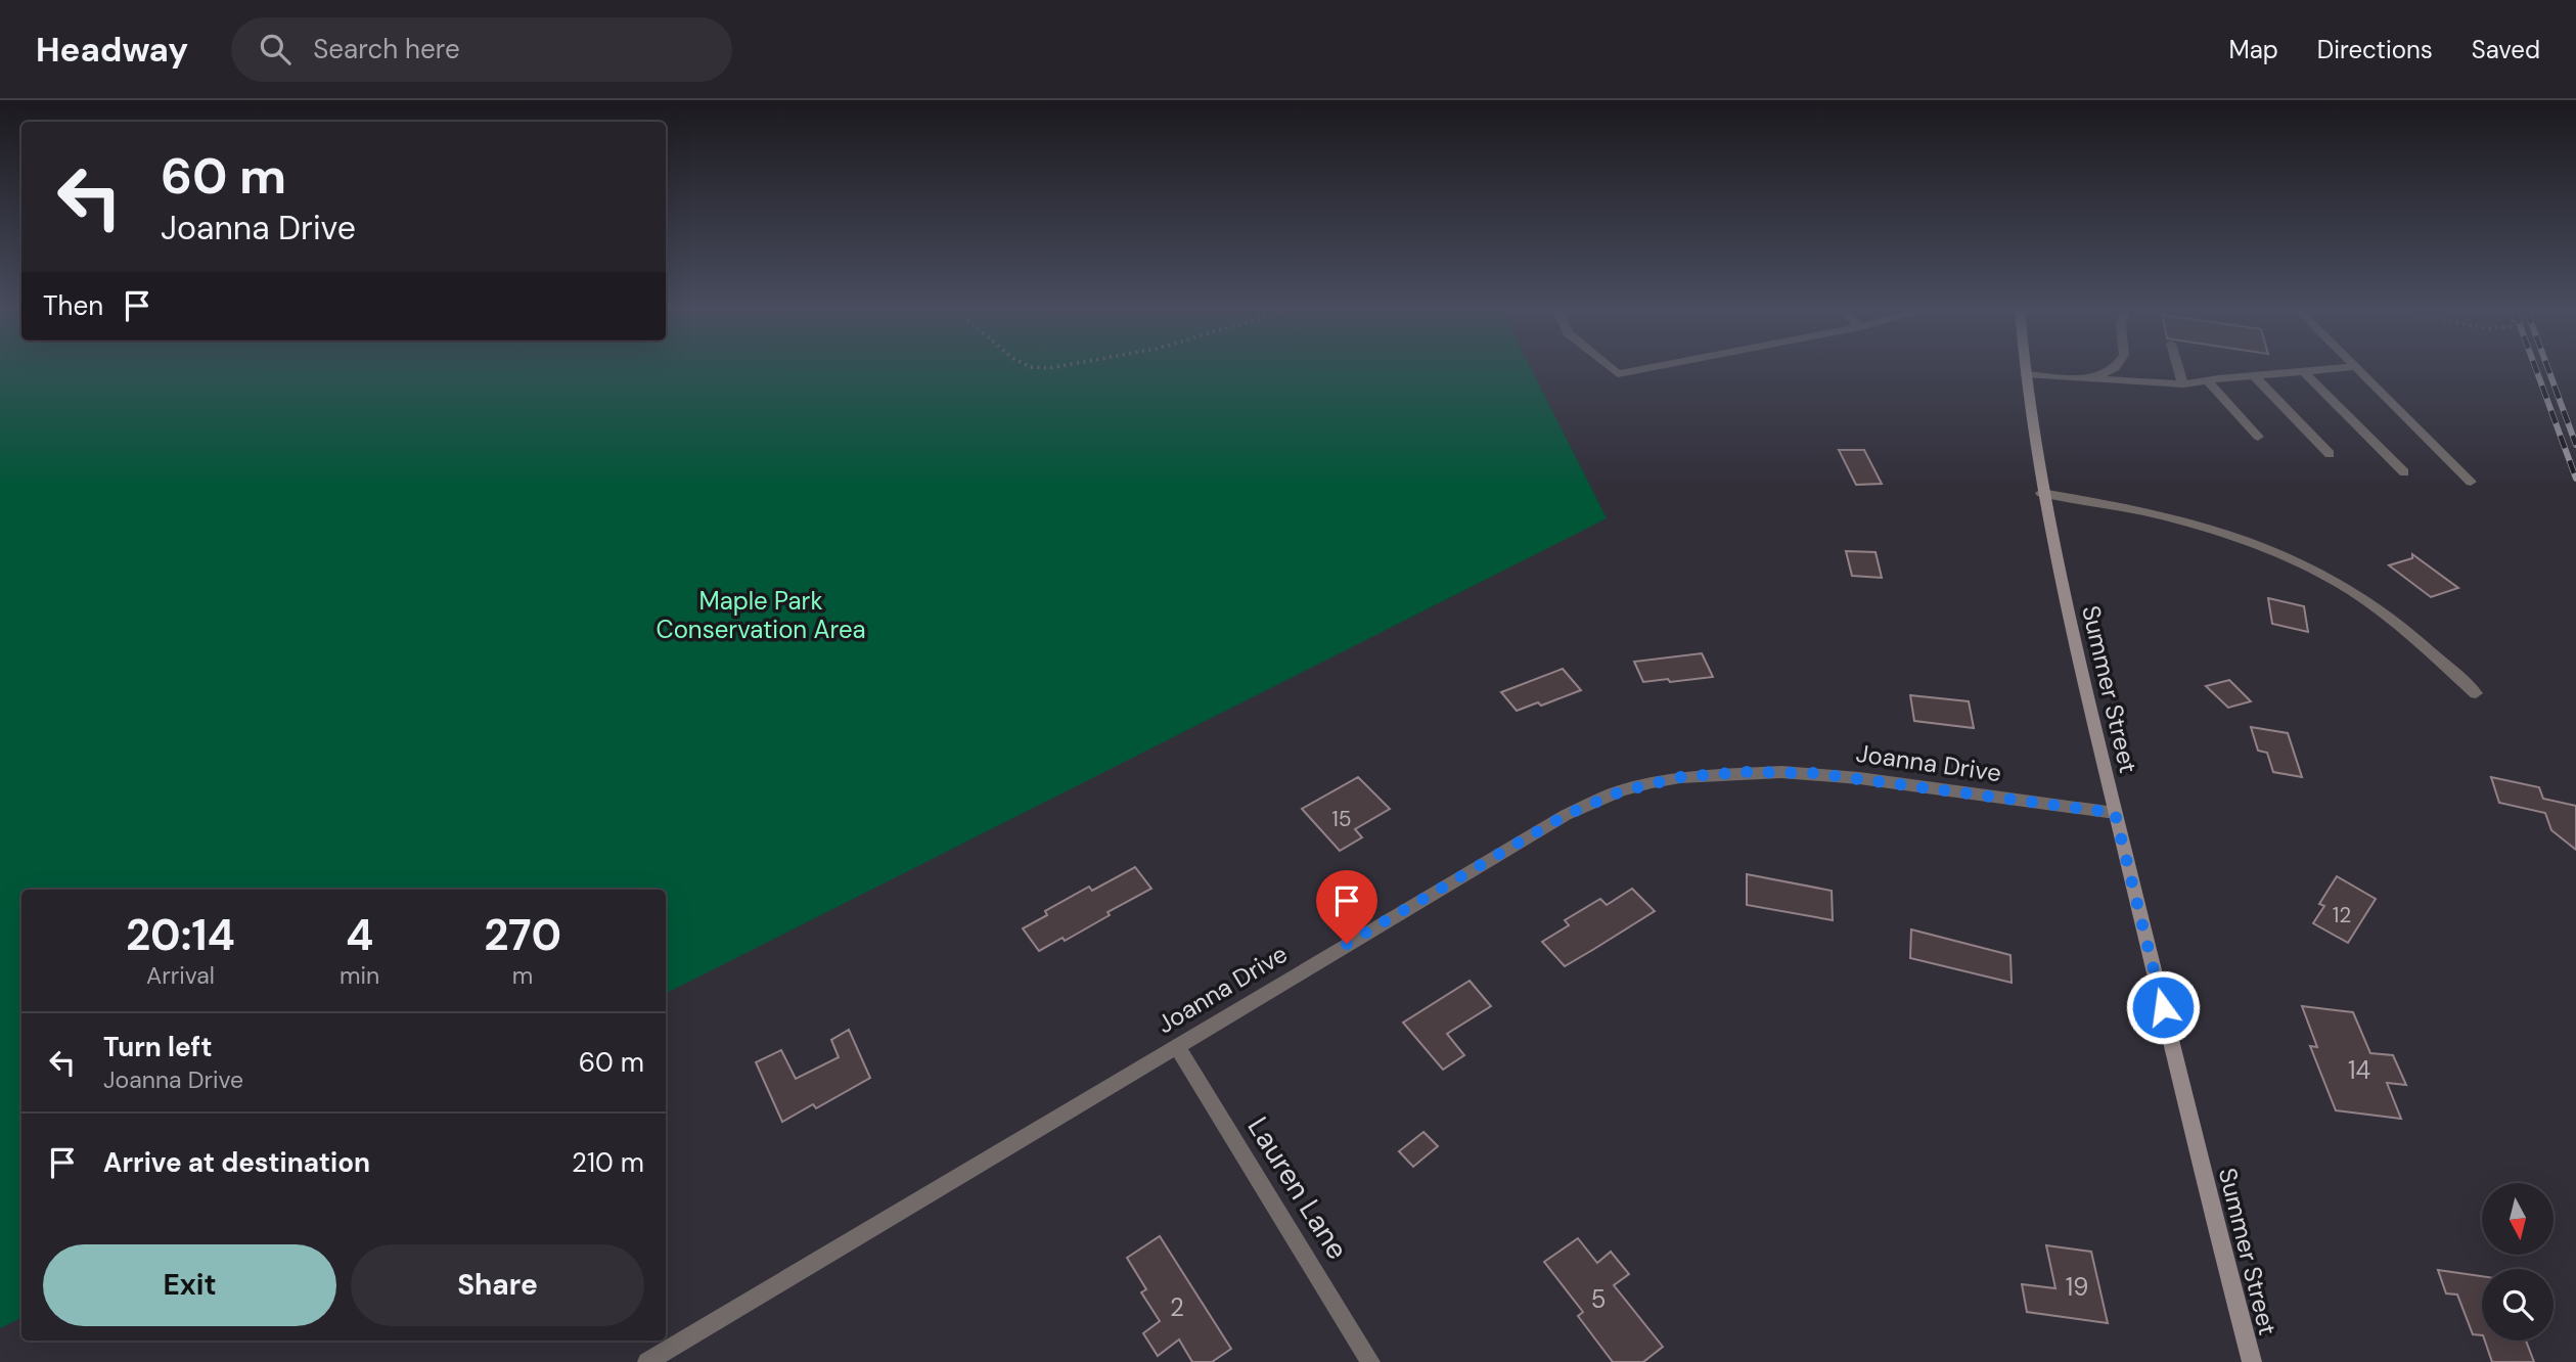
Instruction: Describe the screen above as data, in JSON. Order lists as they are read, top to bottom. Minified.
{"streets":{"main road":["Summer Street"],"street":["Joanna Drive","Lauren Lane"]},"crossings":[["Summer Street","Joanna Drive"],["Joanna Drive","Lauren Lane"]],"parks":["Maple Park Conservation Area"],"house_numbers":["15","12","14","19","5","2"],"north":"bottom","page":{"header":"Headway","search":"Search here","nav":["Map","Directions","Saved"],"turn":["60 m","Joanna Drive"],"then":"Then","eta":["20:14","Arrival","4","min","270","m"],"list":[{"name":"Turn left","note":"Joanna Drive","value":"60 m"},{"name":"Arrive at destination","value":"210 m"}],"buttons":["Exit","Share"]}}
